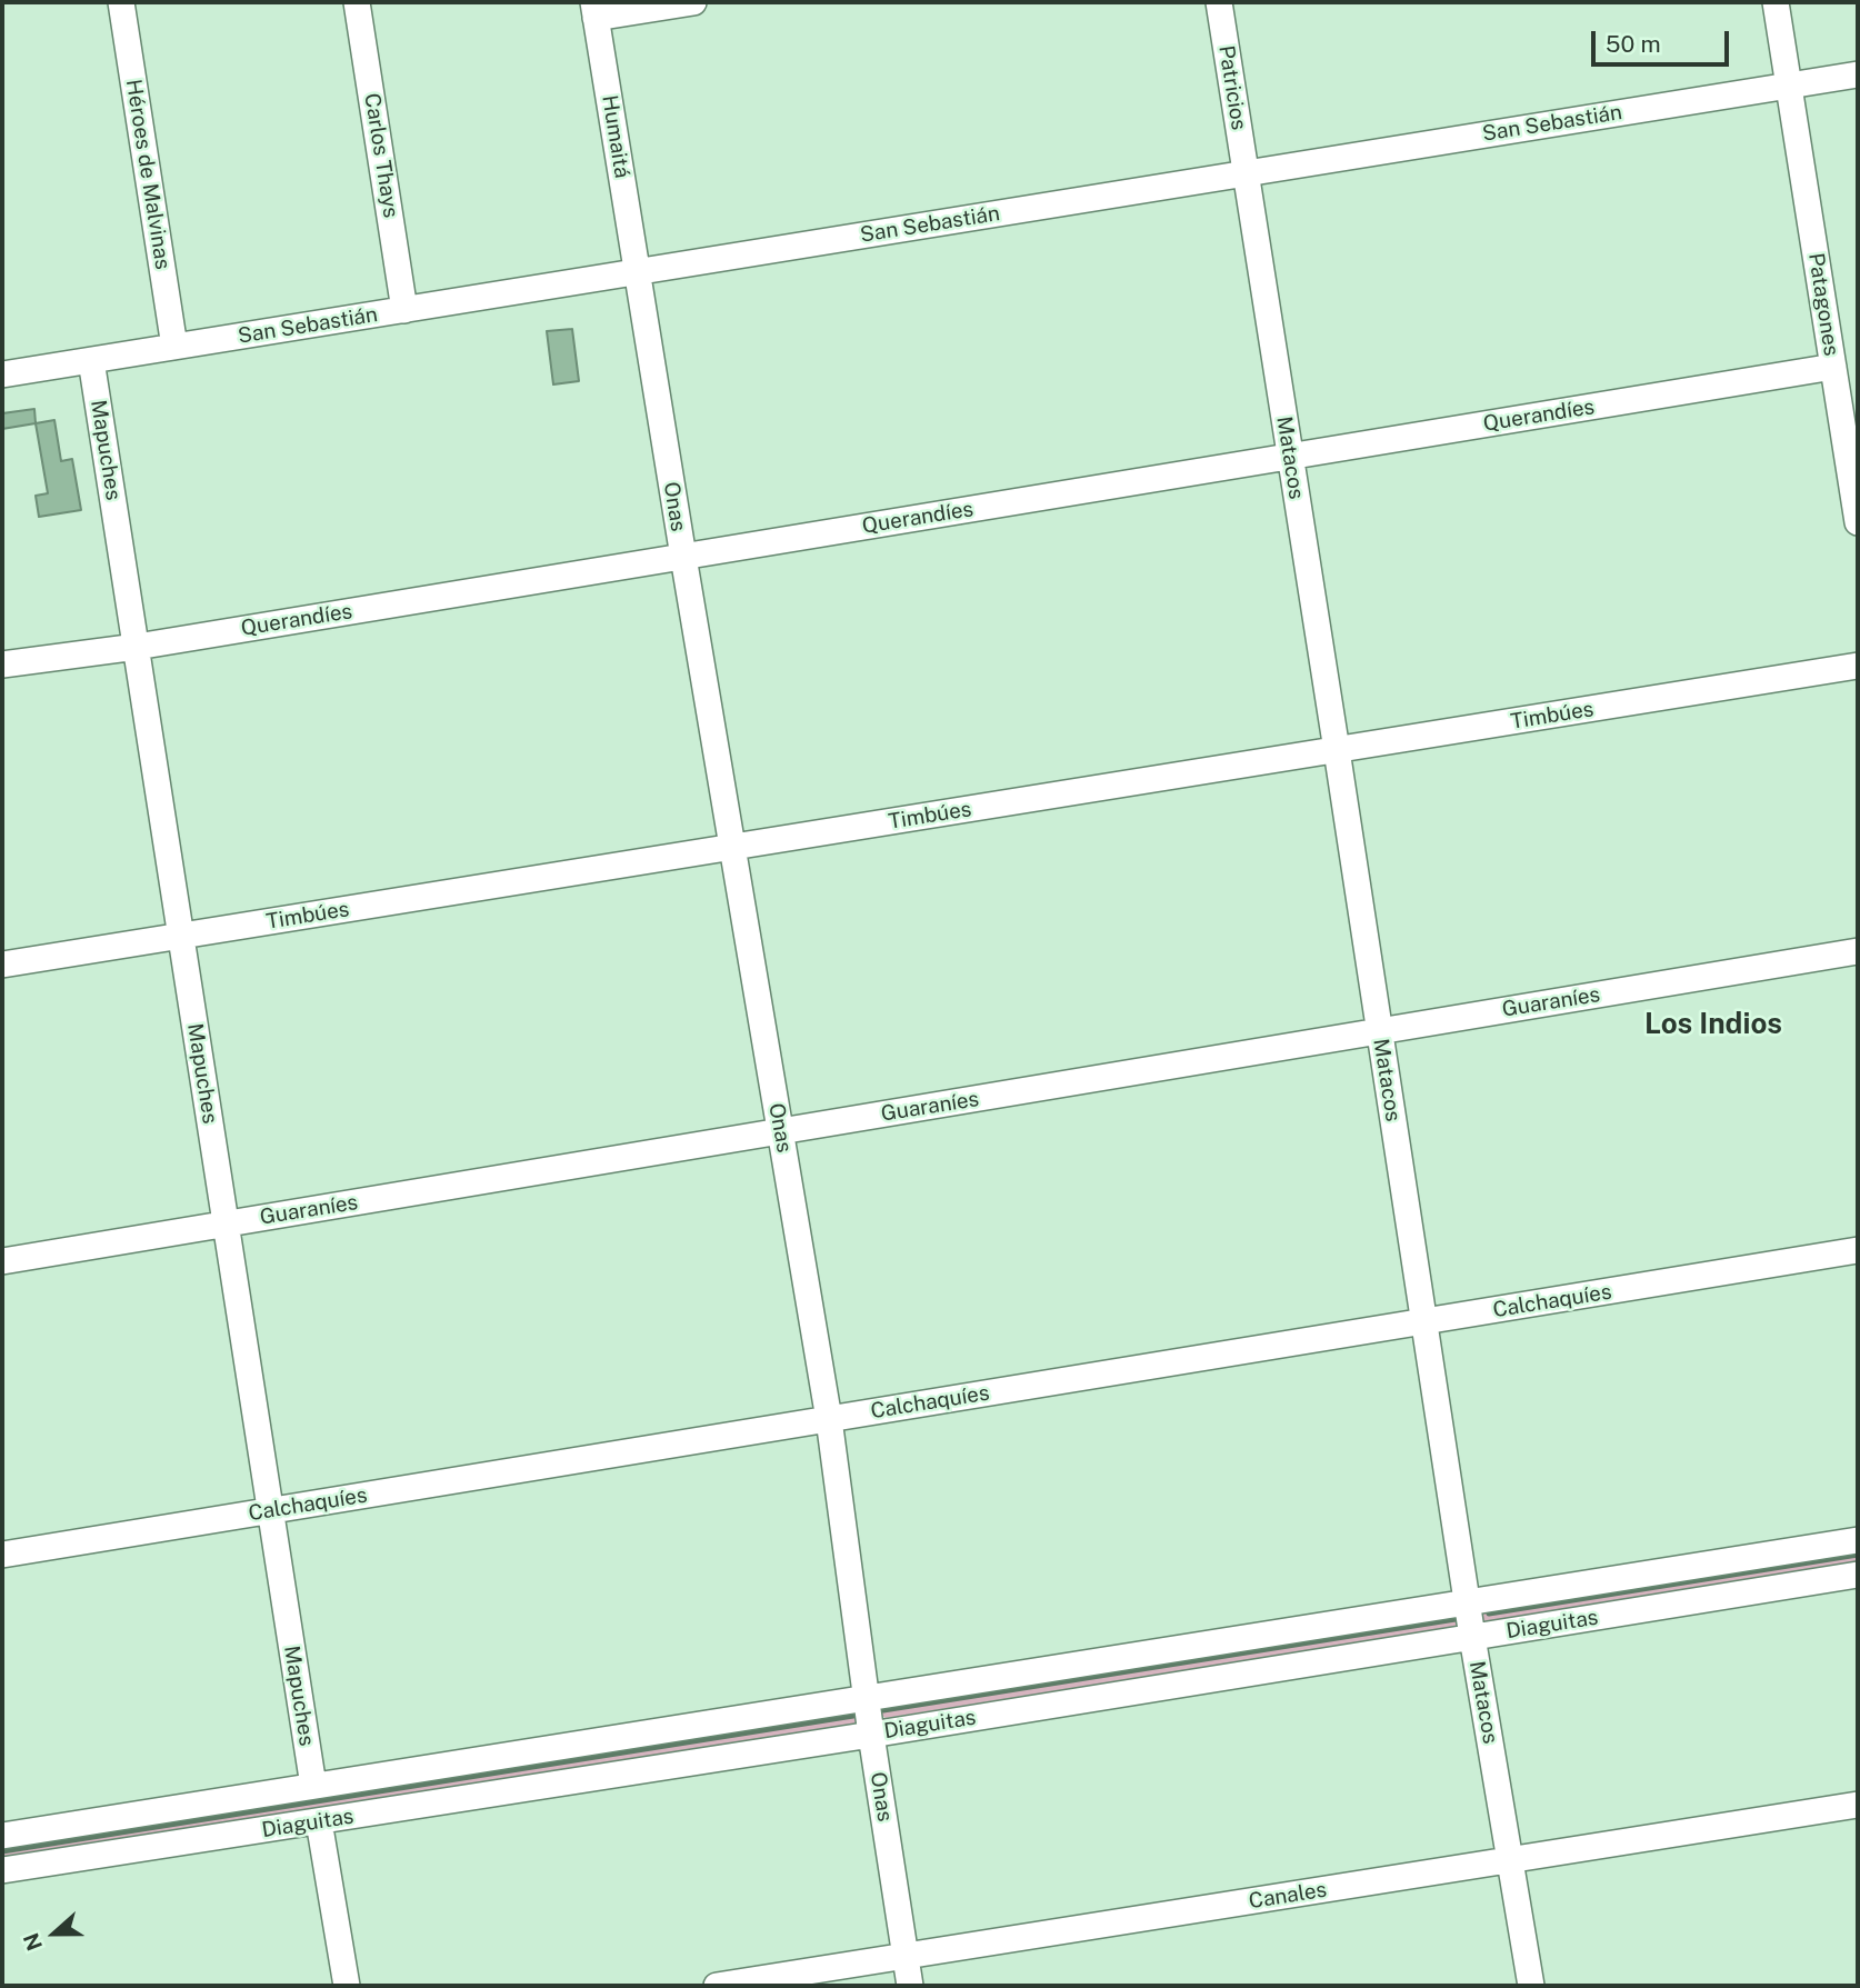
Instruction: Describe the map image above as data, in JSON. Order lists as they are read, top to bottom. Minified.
{"streets":{"street":["Patricios","San Sebastián","Humaitá","Carlos Thays","Héroes de Malvinas","Patagones","Querandíes","Mapuches","Matacos","Onas","Timbúes","Guaraníes","Calchaquíes","Diaguitas","Canales"]},"crossings":[["Patricios","San Sebastián"],["Patricios","Matacos"],["San Sebastián","Humaitá"],["San Sebastián","Carlos Thays"],["San Sebastián","Héroes de Malvinas"],["San Sebastián","Patagones"],["San Sebastián","Mapuches"],["San Sebastián","Matacos"],["San Sebastián","Onas"],["Humaitá","Onas"],["Patagones","Querandíes"],["Querandíes","Mapuches"],["Querandíes","Matacos"],["Querandíes","Onas"],["Mapuches","Timbúes"],["Mapuches","Guaraníes"],["Mapuches","Calchaquíes"],["Mapuches","Diaguitas"],["Matacos","Timbúes"],["Matacos","Guaraníes"],["Matacos","Calchaquíes"],["Matacos","Diaguitas"],["Matacos","Canales"],["Onas","Timbúes"],["Onas","Guaraníes"],["Onas","Calchaquíes"],["Onas","Diaguitas"],["Onas","Canales"]],"districts":["Los Indios"],"scale_bar":"50 m","north":"left"}
